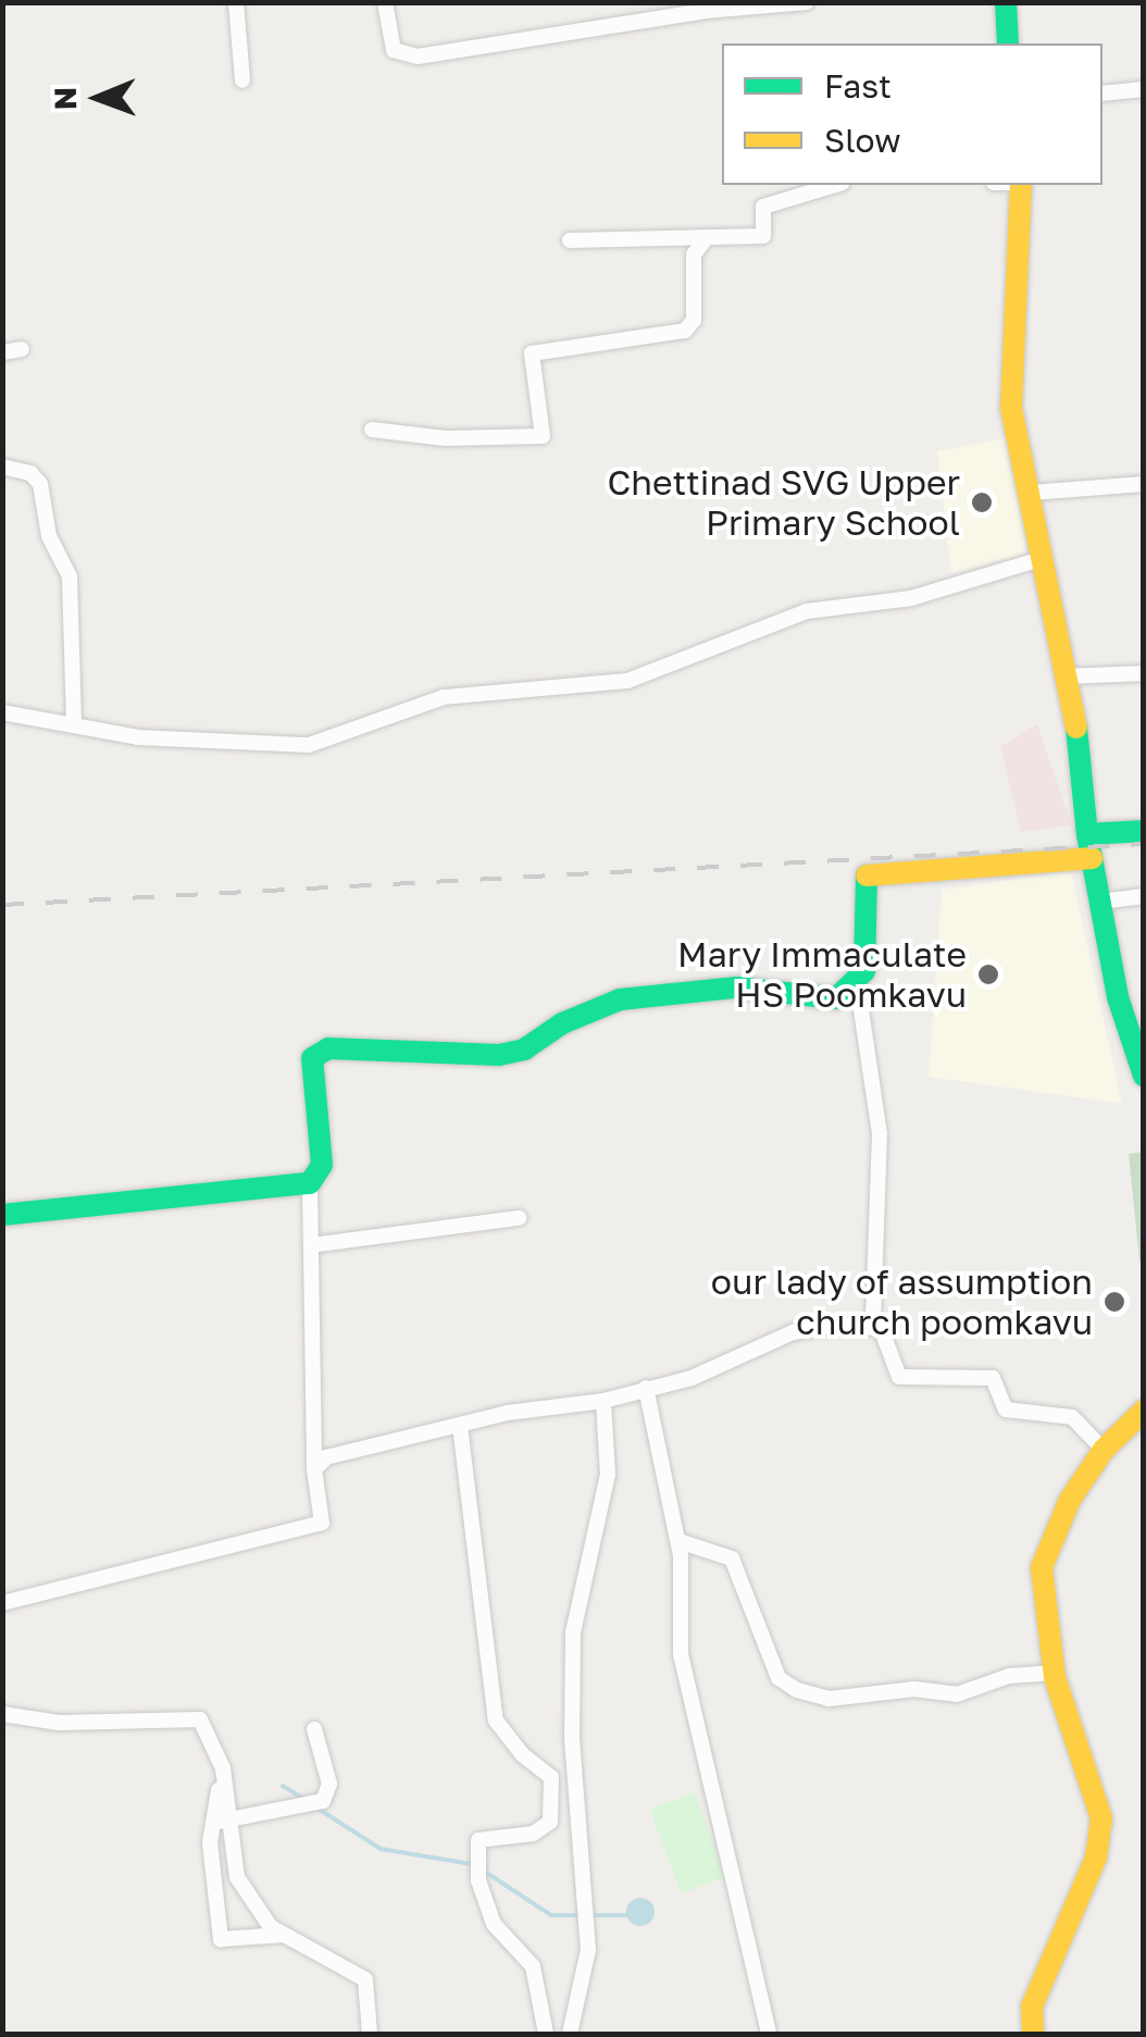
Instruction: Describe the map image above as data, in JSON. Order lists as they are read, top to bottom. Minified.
{"places":["Chettinad SVG Upper Primary School","Mary Immaculate HS Poomkavu","our lady of assumption church poomkavu"],"legend":["Fast","Slow"],"north":"left"}
